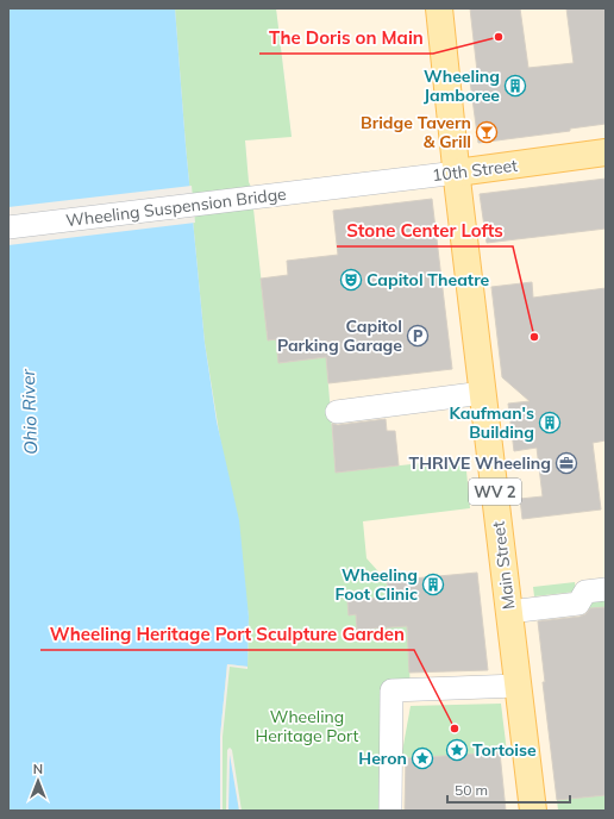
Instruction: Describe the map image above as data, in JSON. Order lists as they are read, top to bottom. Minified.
{"streets":{"main road":["10th Street","WV 2","Main Street"],"street":["Wheeling Suspension Bridge"]},"crossings":[["10th Street","Wheeling Suspension Bridge"],["10th Street","Main Street"]],"water":["Ohio River"],"parks":["Wheeling Heritage Port"],"places":{"other":["The Doris on Main","Stone Center Lofts","Wheeling Heritage Port Sculpture Garden"],"building":["Wheeling Jamboree","Kaufman's Building","Wheeling Foot Clinic"],"bar":["Bridge Tavern & Grill"],"theatre":["Capitol Theatre"],"parking":["Capitol Parking Garage"],"office":["THRIVE Wheeling"],"place":["Tortoise","Heron"]},"scale_bar":"50 m","north":"top"}
